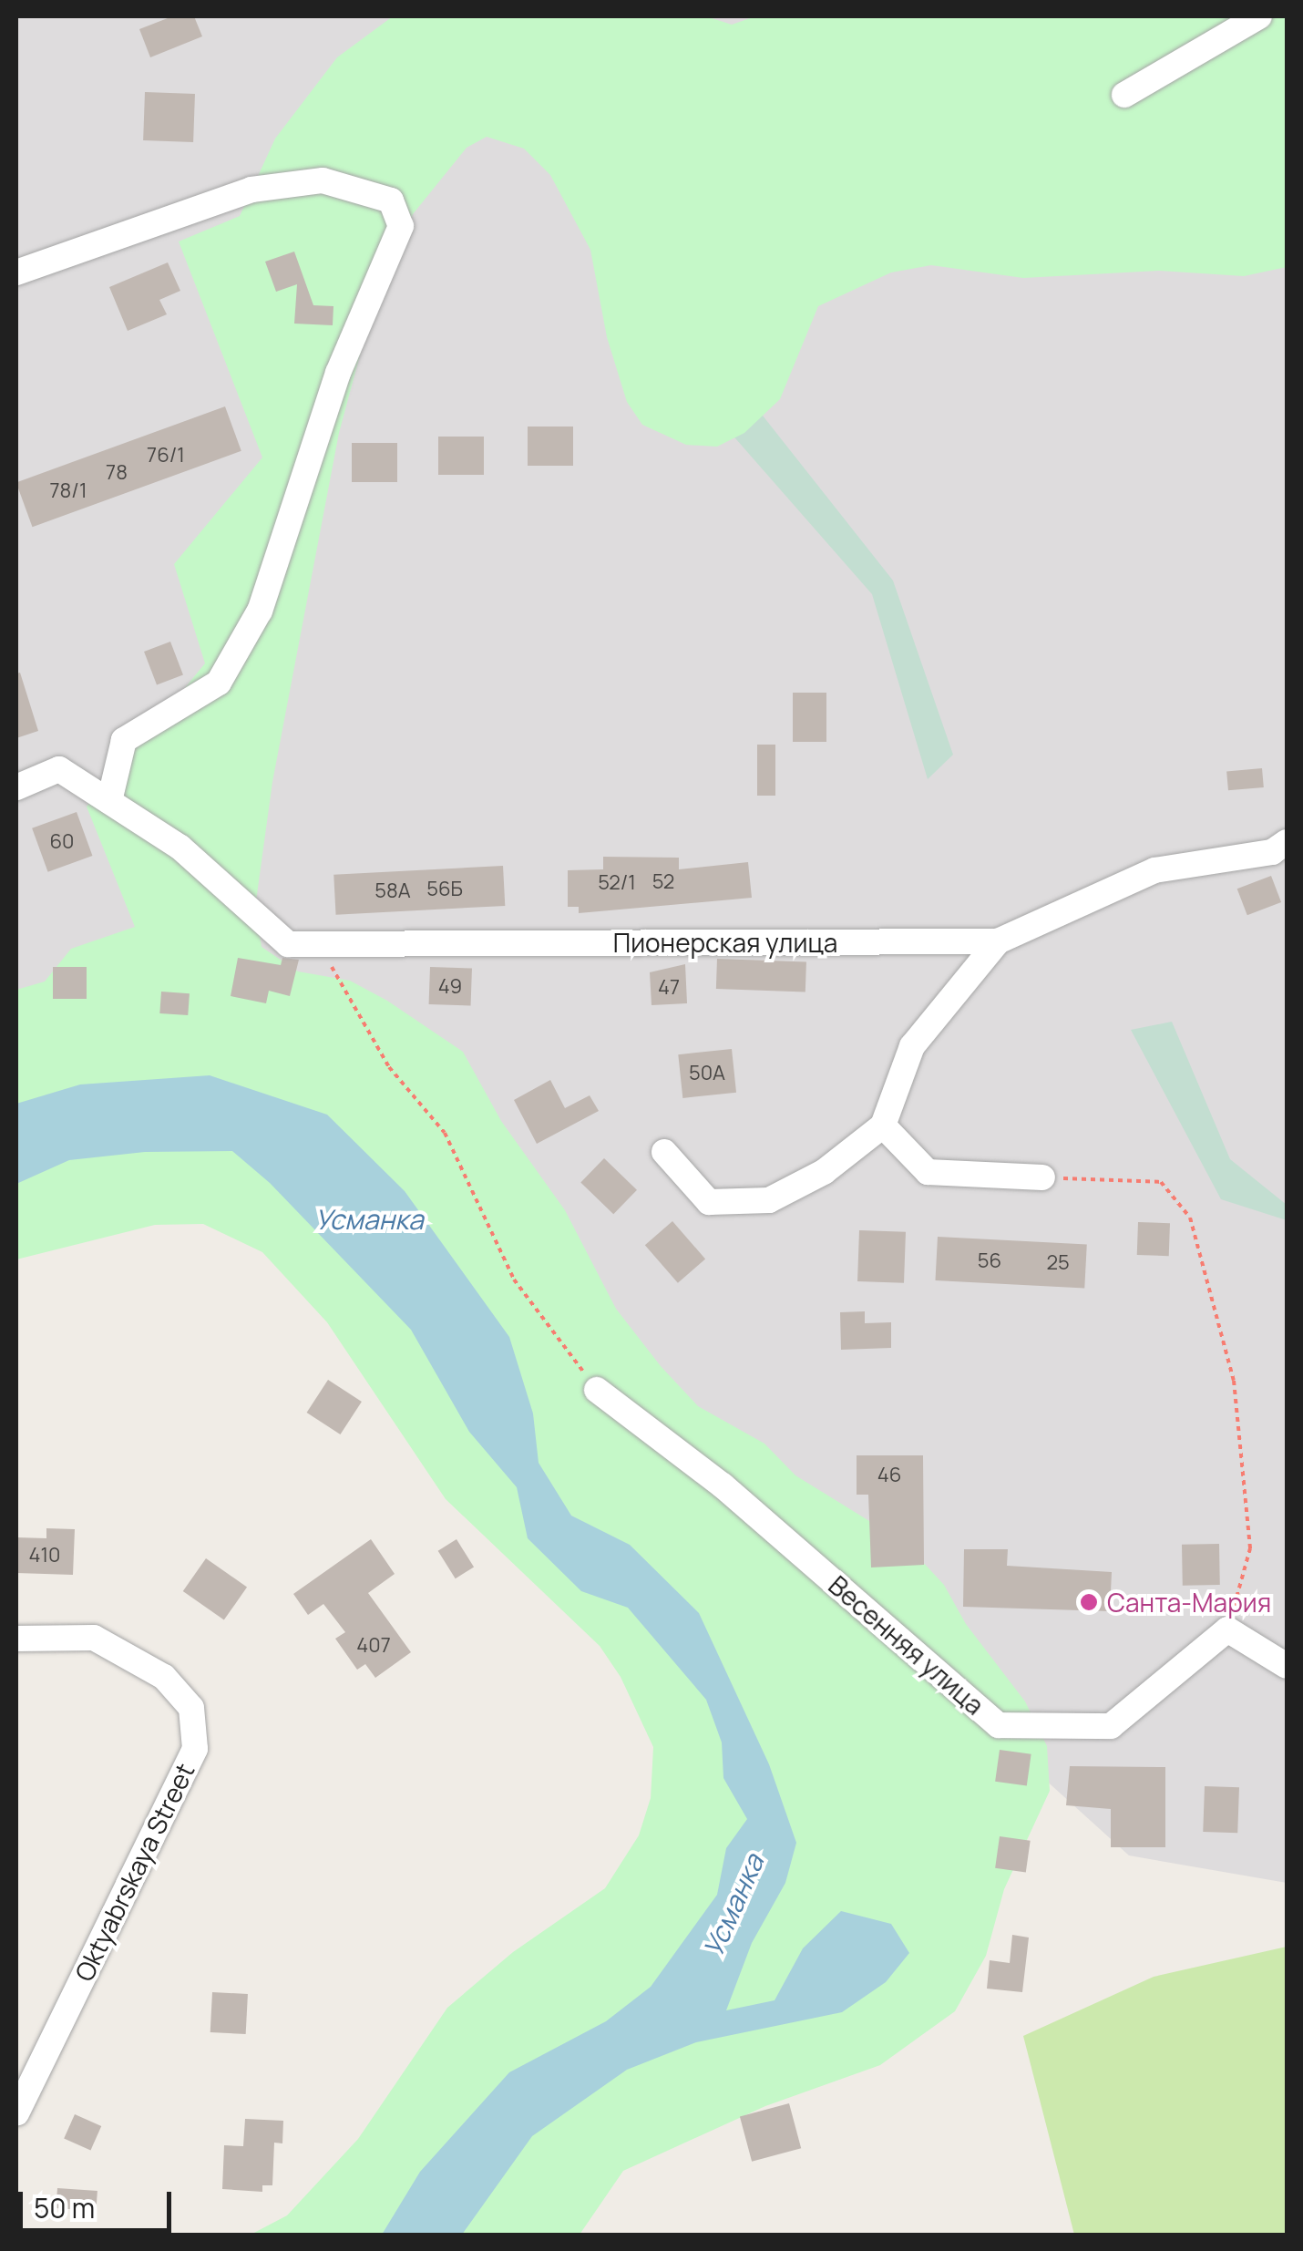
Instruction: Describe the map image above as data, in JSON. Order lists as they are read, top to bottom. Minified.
{"streets":{"street":["Пионерская улица","Весенняя улица","Oktyabrskaya Street"]},"water":["Усманка"],"places":["Санта-Мария"],"house_numbers":["76/1","78","78/1","60","52","52/1","56Б","58А","49","47","50А","56","25","46","410","407"],"scale_bar":"50 m"}
